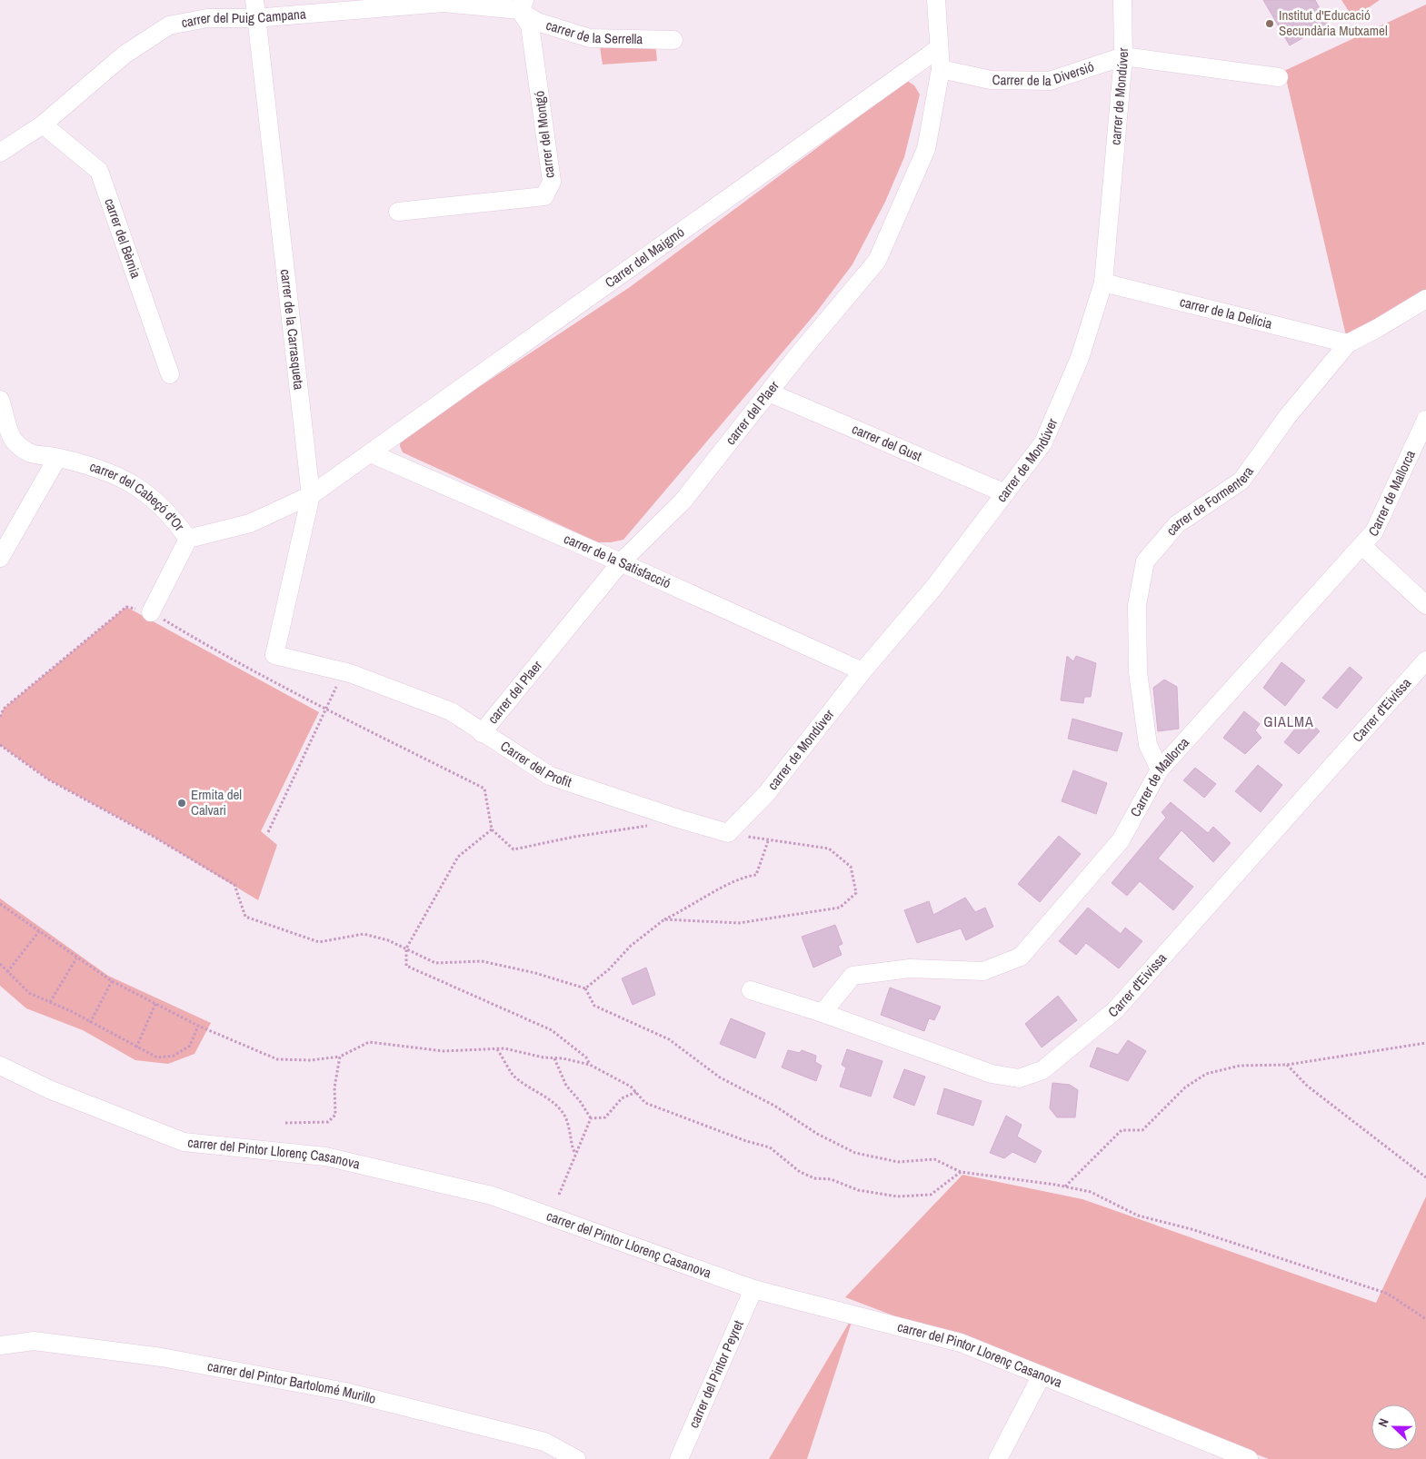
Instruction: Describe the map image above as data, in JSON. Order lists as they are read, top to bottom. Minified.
{"streets":{"street":["carrer del Puig Campana","carrer de la Serrella","Carrer de la Diversió","carrer de Mondúver","carrer del Montgó","carrer del Bèrnia","Carrer del Maigmó","carrer de la Delícia","carrer de la Carrasqueta","carrer del Plaer","carrer del Gust","Carrer de Mallorca","carrer del Cabeçó d'Or","carrer de Formentera","carrer de la Satisfacció","Carrer d'Eivissa","Carrer del Profit","carrer del Pintor Llorenç Casanova","carrer del Pintor Peyret","carrer del Pintor Bartolomé Murillo"]},"crossings":[["carrer del Puig Campana","carrer de la Serrella"],["carrer del Puig Campana","carrer del Montgó"],["carrer del Puig Campana","carrer del Bèrnia"],["carrer del Puig Campana","carrer de la Carrasqueta"],["carrer de la Serrella","carrer del Montgó"],["Carrer de la Diversió","carrer de Mondúver"],["Carrer de la Diversió","carrer del Plaer"],["carrer de Mondúver","carrer de la Delícia"],["carrer de Mondúver","carrer del Gust"],["carrer de Mondúver","carrer de la Satisfacció"],["carrer de Mondúver","Carrer del Profit"],["Carrer del Maigmó","carrer de la Carrasqueta"],["Carrer del Maigmó","carrer del Plaer"],["Carrer del Maigmó","carrer del Cabeçó d'Or"],["Carrer del Maigmó","carrer de la Satisfacció"],["carrer de la Delícia","carrer de Formentera"],["carrer de la Carrasqueta","carrer del Cabeçó d'Or"],["carrer de la Carrasqueta","Carrer del Profit"],["carrer del Plaer","carrer del Gust"],["carrer del Plaer","carrer de la Satisfacció"],["carrer del Plaer","Carrer del Profit"],["Carrer de Mallorca","carrer de Formentera"],["Carrer de Mallorca","Carrer d'Eivissa"],["carrer del Pintor Llorenç Casanova","carrer del Pintor Peyret"]],"districts":["GIALMA"],"places":["Institut d'Educació Secundària Mutxamel","Ermita del Calvari"],"north":"left"}
